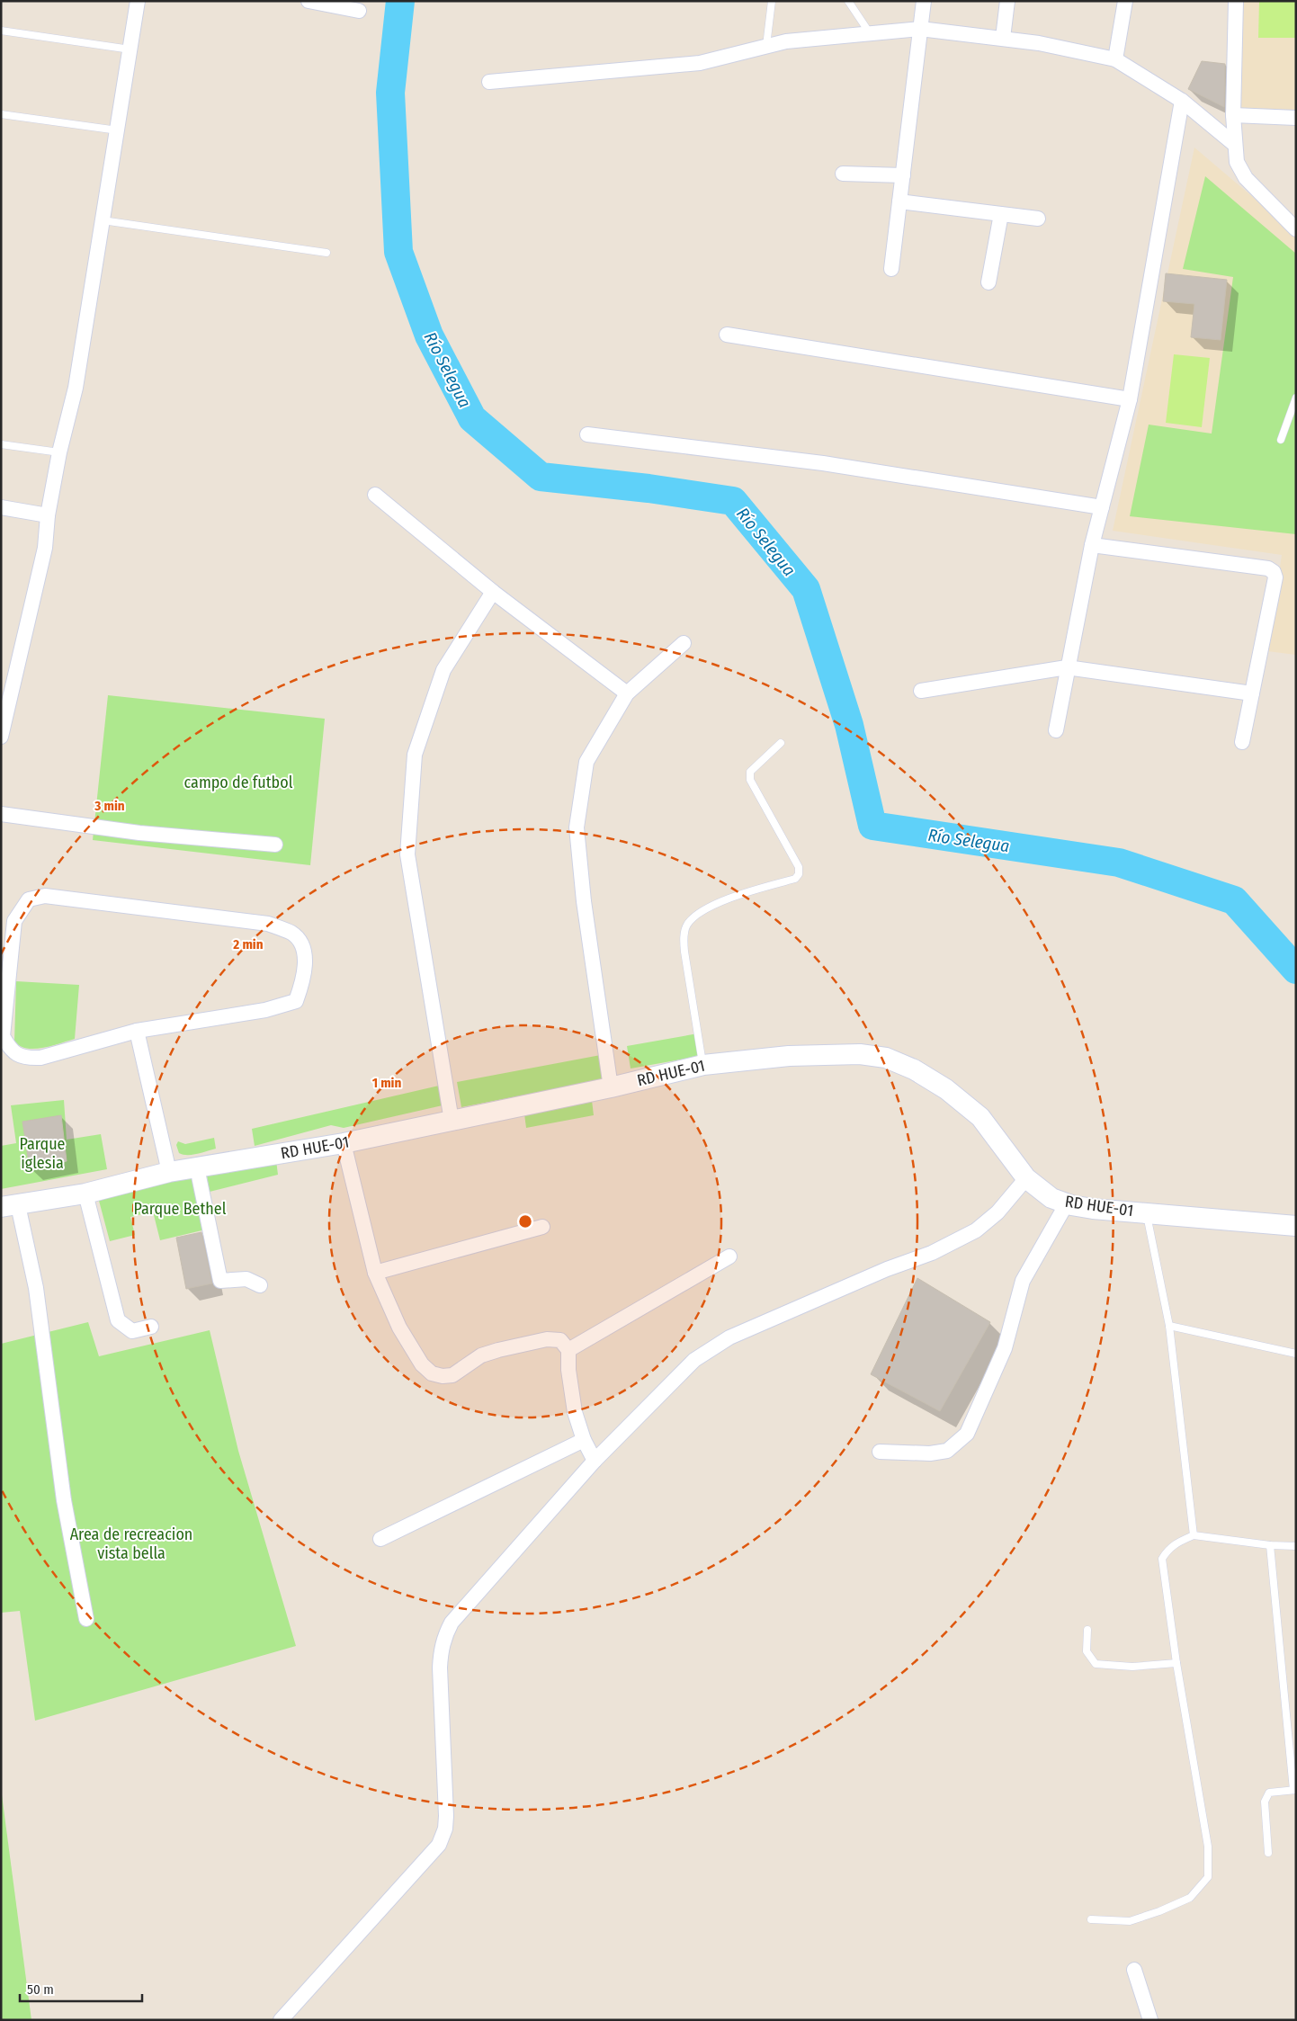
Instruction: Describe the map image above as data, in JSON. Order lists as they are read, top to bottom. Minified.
{"streets":{"street":["RD HUE-01"]},"water":["Río Selegua"],"parks":["campo de futbol","Parque iglesia","Parque Bethel","Area de recreacion vista bella"],"scale_bar":"50 m","rings":["3 min","2 min","1 min"]}
